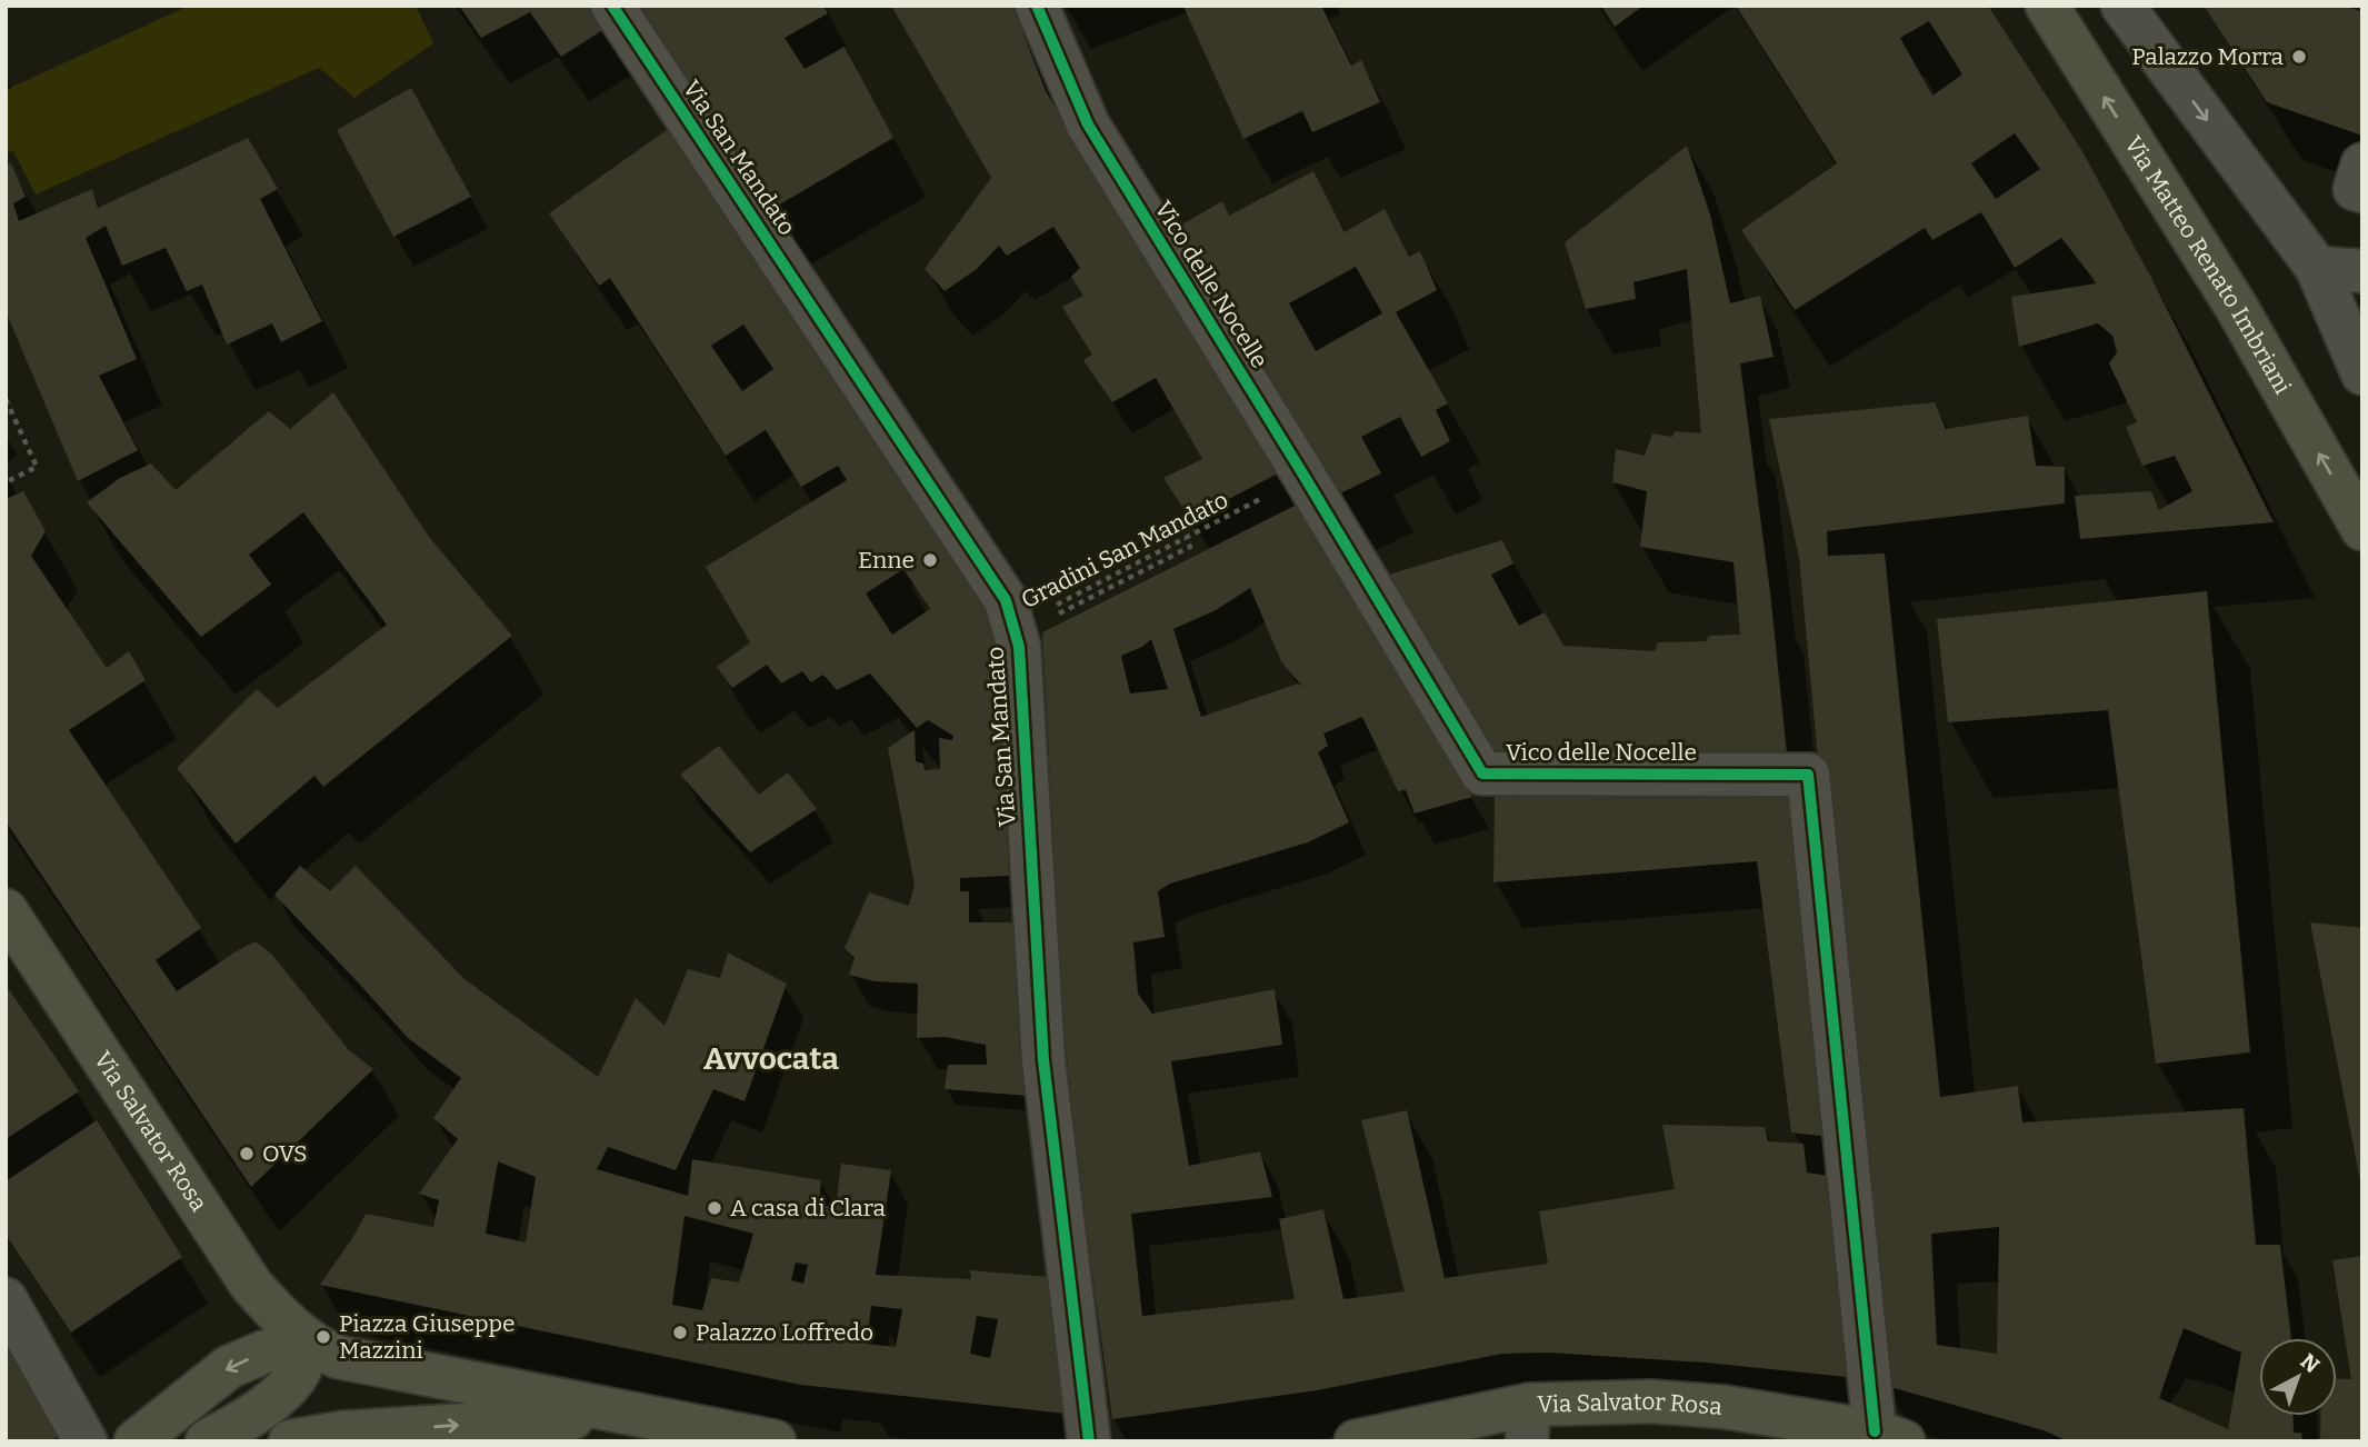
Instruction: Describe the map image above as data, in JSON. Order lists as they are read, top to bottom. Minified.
{"streets":{"main road":["Via Matteo Renato Imbriani","Via Salvator Rosa"],"street":["Via San Mandato","Vico delle Nocelle"],"cycle path":["Gradini San Mandato"]},"crossings":[["Via San Mandato","Gradini San Mandato"],["Vico delle Nocelle","Via Salvator Rosa"]],"one_way":["Via Matteo Renato Imbriani"],"districts":["Avvocata"],"places":["Palazzo Morra","Enne","OVS","A casa di Clara","Palazzo Loffredo","Piazza Giuseppe Mazzini"],"north":"top right"}
